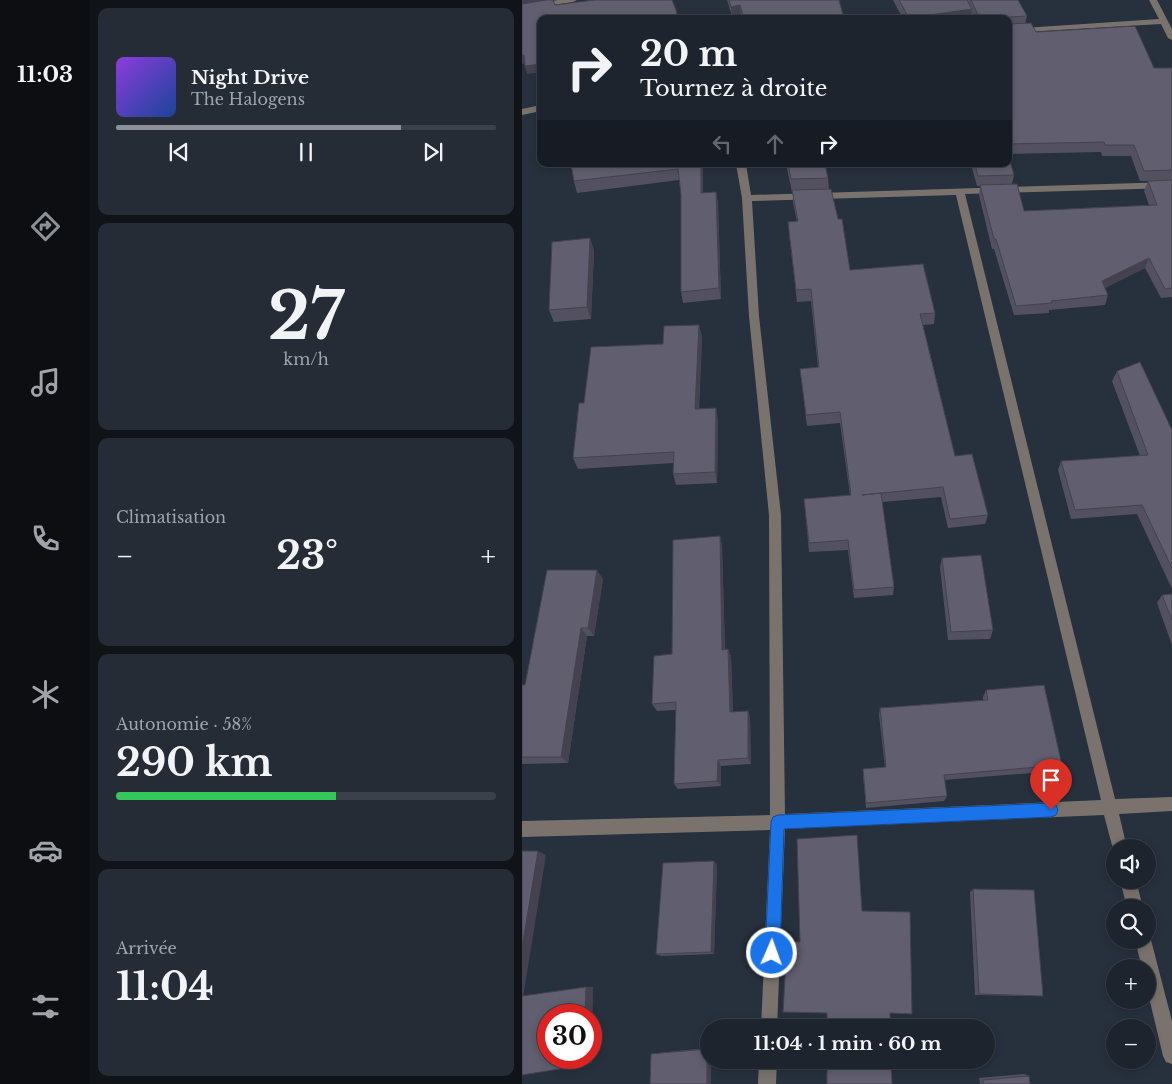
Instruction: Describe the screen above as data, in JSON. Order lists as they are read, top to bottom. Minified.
{"page":{"tabs":"11:03","turn":["20 m","Tournez à droite"],"song":["Night Drive","The Halogens"],"tile":[["27","km/h"],"Climatisation",["Autonomie · 58%","290 km"],["Arrivée","11:04"]],"heat":["−","23°","+"],"map_buttons":["+","−"],"limit":"30","trip":"11:04 · 1 min · 60 m"}}
